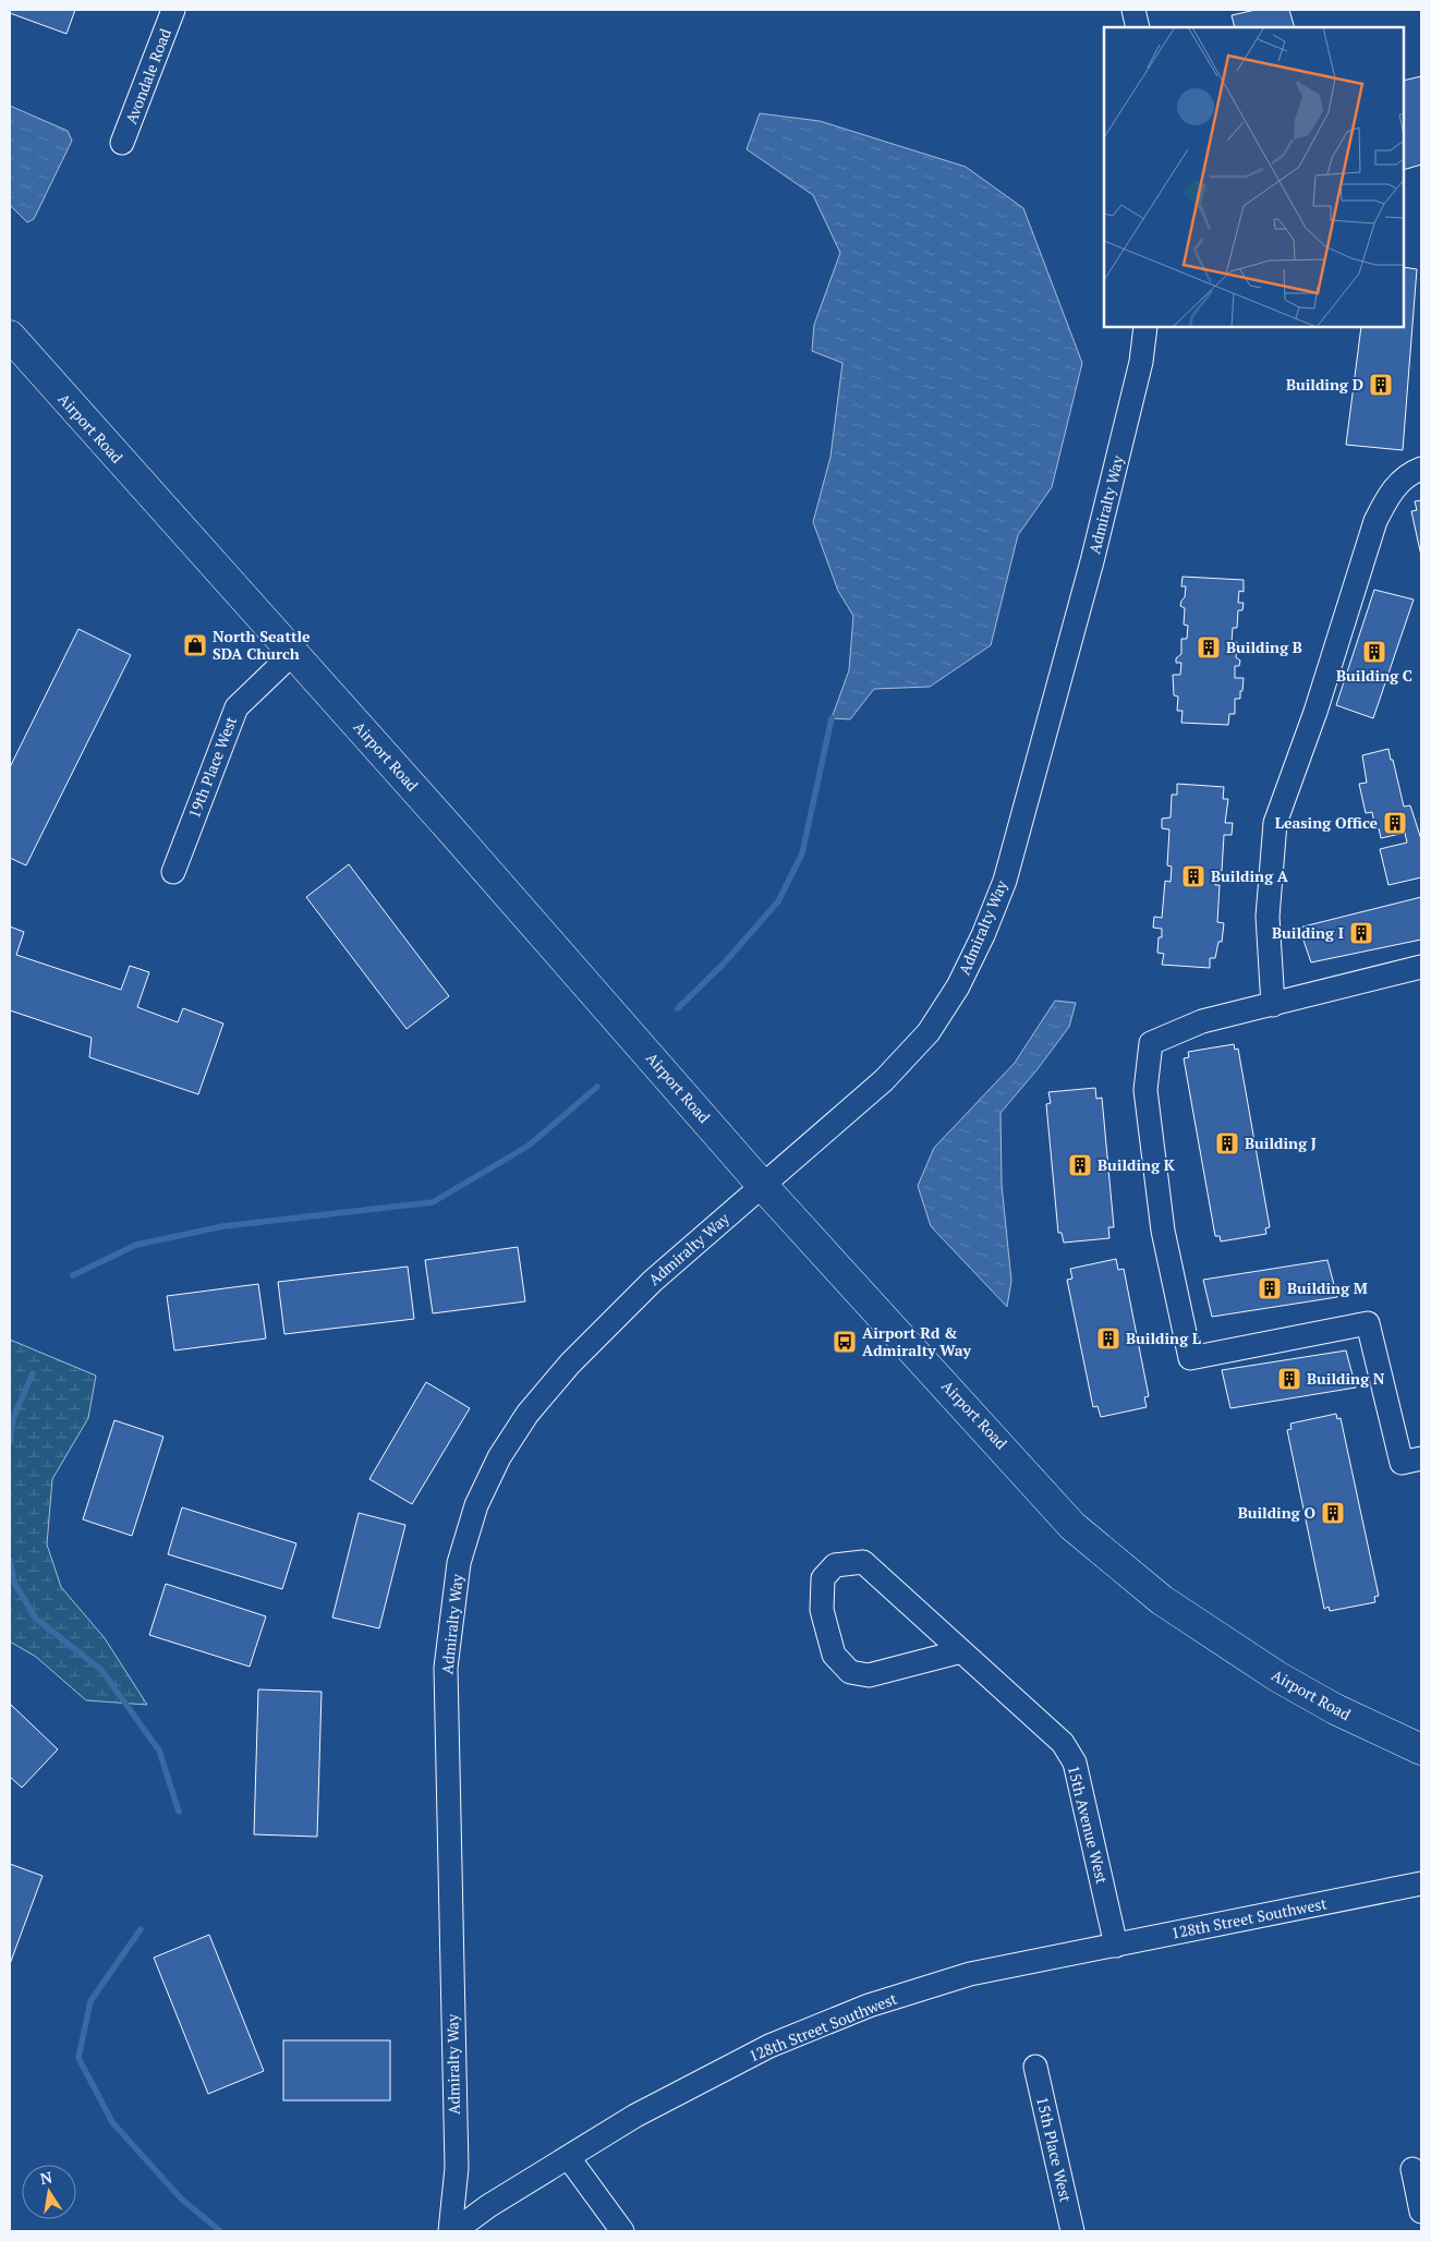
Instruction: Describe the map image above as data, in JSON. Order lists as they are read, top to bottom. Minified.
{"streets":{"main road":["Airport Road"],"street":["Avondale Road","Admiralty Way","19th Place West","15th Avenue West","128th Street Southwest","15th Place West"]},"crossings":[["Airport Road","Admiralty Way"],["Airport Road","19th Place West"],["15th Avenue West","128th Street Southwest"]],"places":{"building":["Building D","Building B","Building C","Leasing Office","Building A","Building I","Building J","Building K","Building M","Building L","Building N","Building O"],"shop":["North Seattle SDA Church"],"bus stop":["Airport Rd & Admiralty Way"]},"north":"top"}
